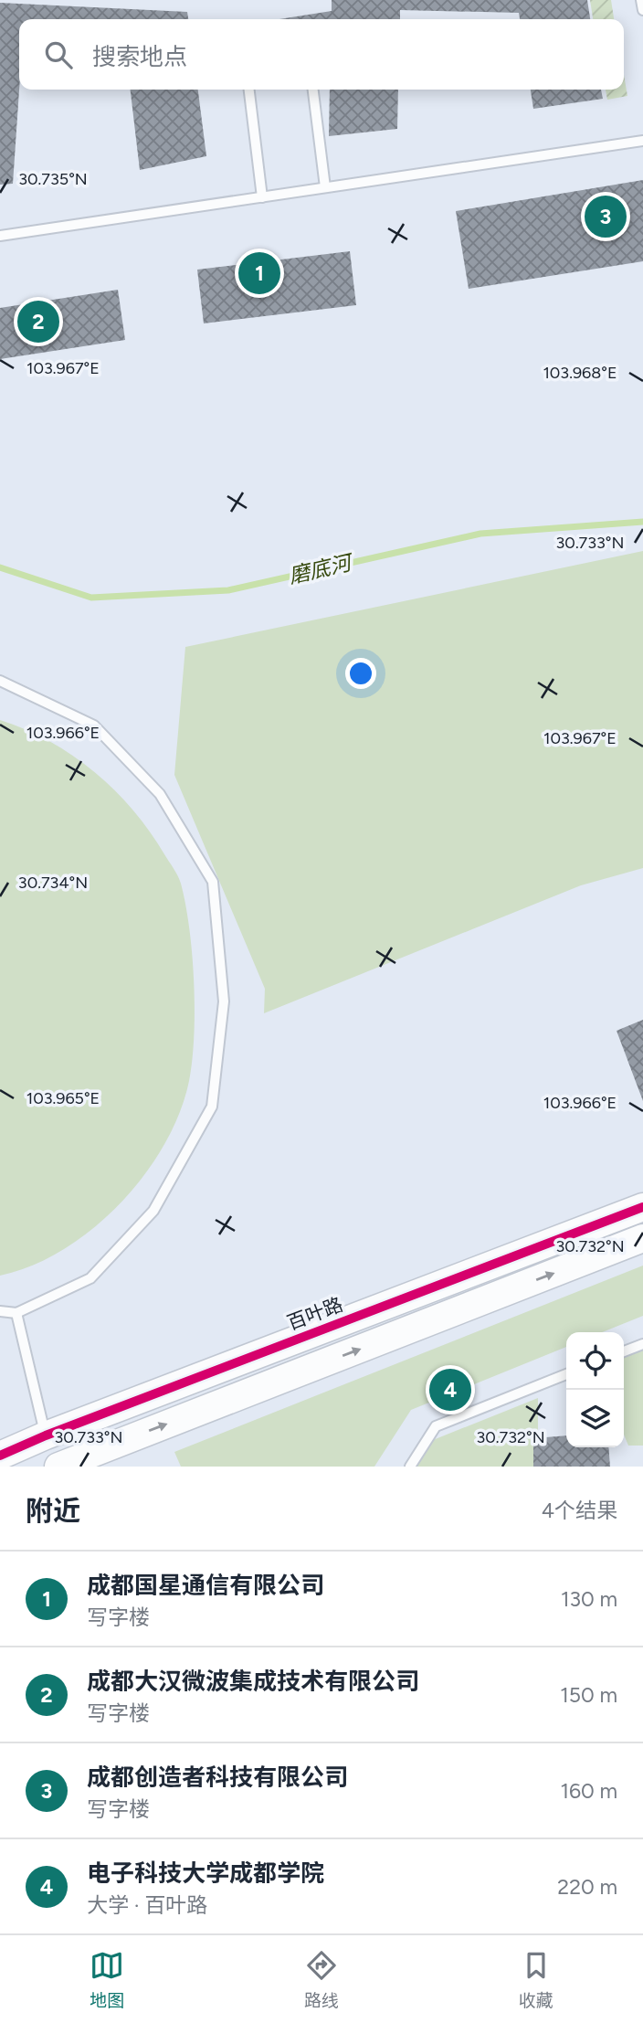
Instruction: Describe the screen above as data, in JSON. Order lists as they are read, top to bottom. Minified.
{"streets":{"street":["百叶路"]},"water":["磨底河"],"page":{"search":"搜索地点","pins":["3","1","2","4"],"heading":["附近","4个结果"],"list":[{"mark":"1","name":"成都国星通信有限公司","note":"写字楼","value":"130 m"},{"mark":"2","name":"成都大汉微波集成技术有限公司","note":"写字楼","value":"150 m"},{"mark":"3","name":"成都创造者科技有限公司","note":"写字楼","value":"160 m"},{"mark":"4","name":"电子科技大学成都学院","note":"大学 · 百叶路","value":"220 m"}],"nav":["地图","路线","收藏"]},"coordinates":["30.735°N","103.967°E","103.968°E","30.733°N","103.966°E","30.734°N","103.965°E","30.732°N"]}
